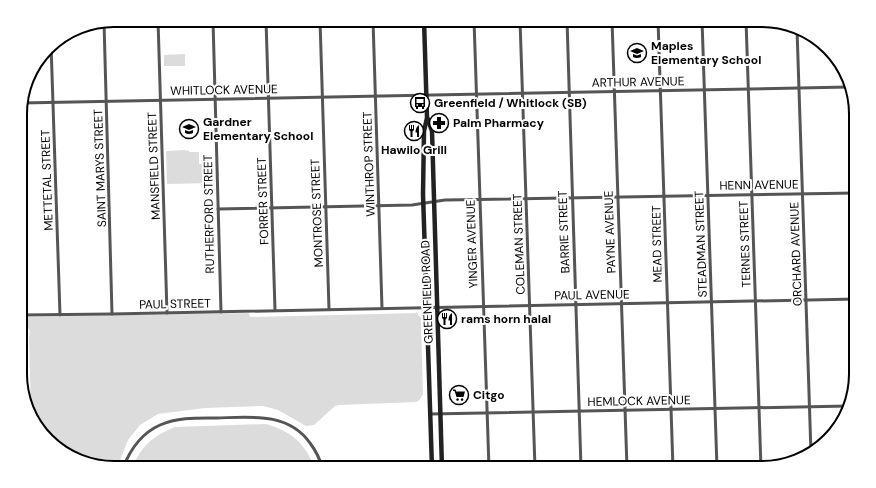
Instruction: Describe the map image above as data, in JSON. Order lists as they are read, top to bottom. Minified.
{"streets":{"main road":["GREENFIELD ROAD"],"street":["ARTHUR AVENUE","WHITLOCK AVENUE","WINTHROP STREET","MANSFIELD STREET","SAINT MARYS STREET","METTETAL STREET","HENN AVENUE","FORRER STREET","MONTROSE STREET","RUTHERFORD STREET","BARRIE STREET","PAYNE AVENUE","YINGER AVENUE","COLEMAN STREET","MEAD STREET","STEADMAN STREET","TERNES STREET","ORCHARD AVENUE","PAUL AVENUE","PAUL STREET","HEMLOCK AVENUE"]},"crossings":[["ARTHUR AVENUE","WHITLOCK AVENUE"],["ARTHUR AVENUE","BARRIE STREET"],["ARTHUR AVENUE","PAYNE AVENUE"],["ARTHUR AVENUE","YINGER AVENUE"],["ARTHUR AVENUE","COLEMAN STREET"],["ARTHUR AVENUE","MEAD STREET"],["ARTHUR AVENUE","STEADMAN STREET"],["ARTHUR AVENUE","TERNES STREET"],["ARTHUR AVENUE","ORCHARD AVENUE"],["ARTHUR AVENUE","GREENFIELD ROAD"],["WHITLOCK AVENUE","WINTHROP STREET"],["WHITLOCK AVENUE","MANSFIELD STREET"],["WHITLOCK AVENUE","SAINT MARYS STREET"],["WHITLOCK AVENUE","METTETAL STREET"],["WHITLOCK AVENUE","FORRER STREET"],["WHITLOCK AVENUE","MONTROSE STREET"],["WHITLOCK AVENUE","RUTHERFORD STREET"],["WHITLOCK AVENUE","GREENFIELD ROAD"],["WINTHROP STREET","HENN AVENUE"],["WINTHROP STREET","PAUL AVENUE"],["MANSFIELD STREET","PAUL STREET"],["SAINT MARYS STREET","PAUL STREET"],["METTETAL STREET","PAUL STREET"],["HENN AVENUE","FORRER STREET"],["HENN AVENUE","MONTROSE STREET"],["HENN AVENUE","RUTHERFORD STREET"],["HENN AVENUE","BARRIE STREET"],["HENN AVENUE","PAYNE AVENUE"],["HENN AVENUE","YINGER AVENUE"],["HENN AVENUE","COLEMAN STREET"],["HENN AVENUE","MEAD STREET"],["HENN AVENUE","STEADMAN STREET"],["HENN AVENUE","TERNES STREET"],["HENN AVENUE","ORCHARD AVENUE"],["HENN AVENUE","GREENFIELD ROAD"],["FORRER STREET","PAUL STREET"],["MONTROSE STREET","PAUL AVENUE"],["MONTROSE STREET","PAUL STREET"],["RUTHERFORD STREET","PAUL STREET"],["BARRIE STREET","PAUL AVENUE"],["BARRIE STREET","HEMLOCK AVENUE"],["PAYNE AVENUE","PAUL AVENUE"],["PAYNE AVENUE","HEMLOCK AVENUE"],["YINGER AVENUE","PAUL AVENUE"],["YINGER AVENUE","HEMLOCK AVENUE"],["COLEMAN STREET","PAUL AVENUE"],["COLEMAN STREET","HEMLOCK AVENUE"],["MEAD STREET","PAUL AVENUE"],["MEAD STREET","HEMLOCK AVENUE"],["STEADMAN STREET","PAUL AVENUE"],["STEADMAN STREET","HEMLOCK AVENUE"],["TERNES STREET","PAUL AVENUE"],["TERNES STREET","HEMLOCK AVENUE"],["ORCHARD AVENUE","PAUL AVENUE"],["ORCHARD AVENUE","HEMLOCK AVENUE"],["GREENFIELD ROAD","PAUL AVENUE"],["GREENFIELD ROAD","HEMLOCK AVENUE"],["PAUL AVENUE","PAUL STREET"]],"places":{"school or university":["Maples Elementary School","Gardner Elementary School"],"bus stop":["Greenfield / Whitlock (SB)"],"pharmacy":["Palm Pharmacy"],"restaurant":["Hawilo Grill","rams horn halal"],"supermarket":["Citgo"]}}
